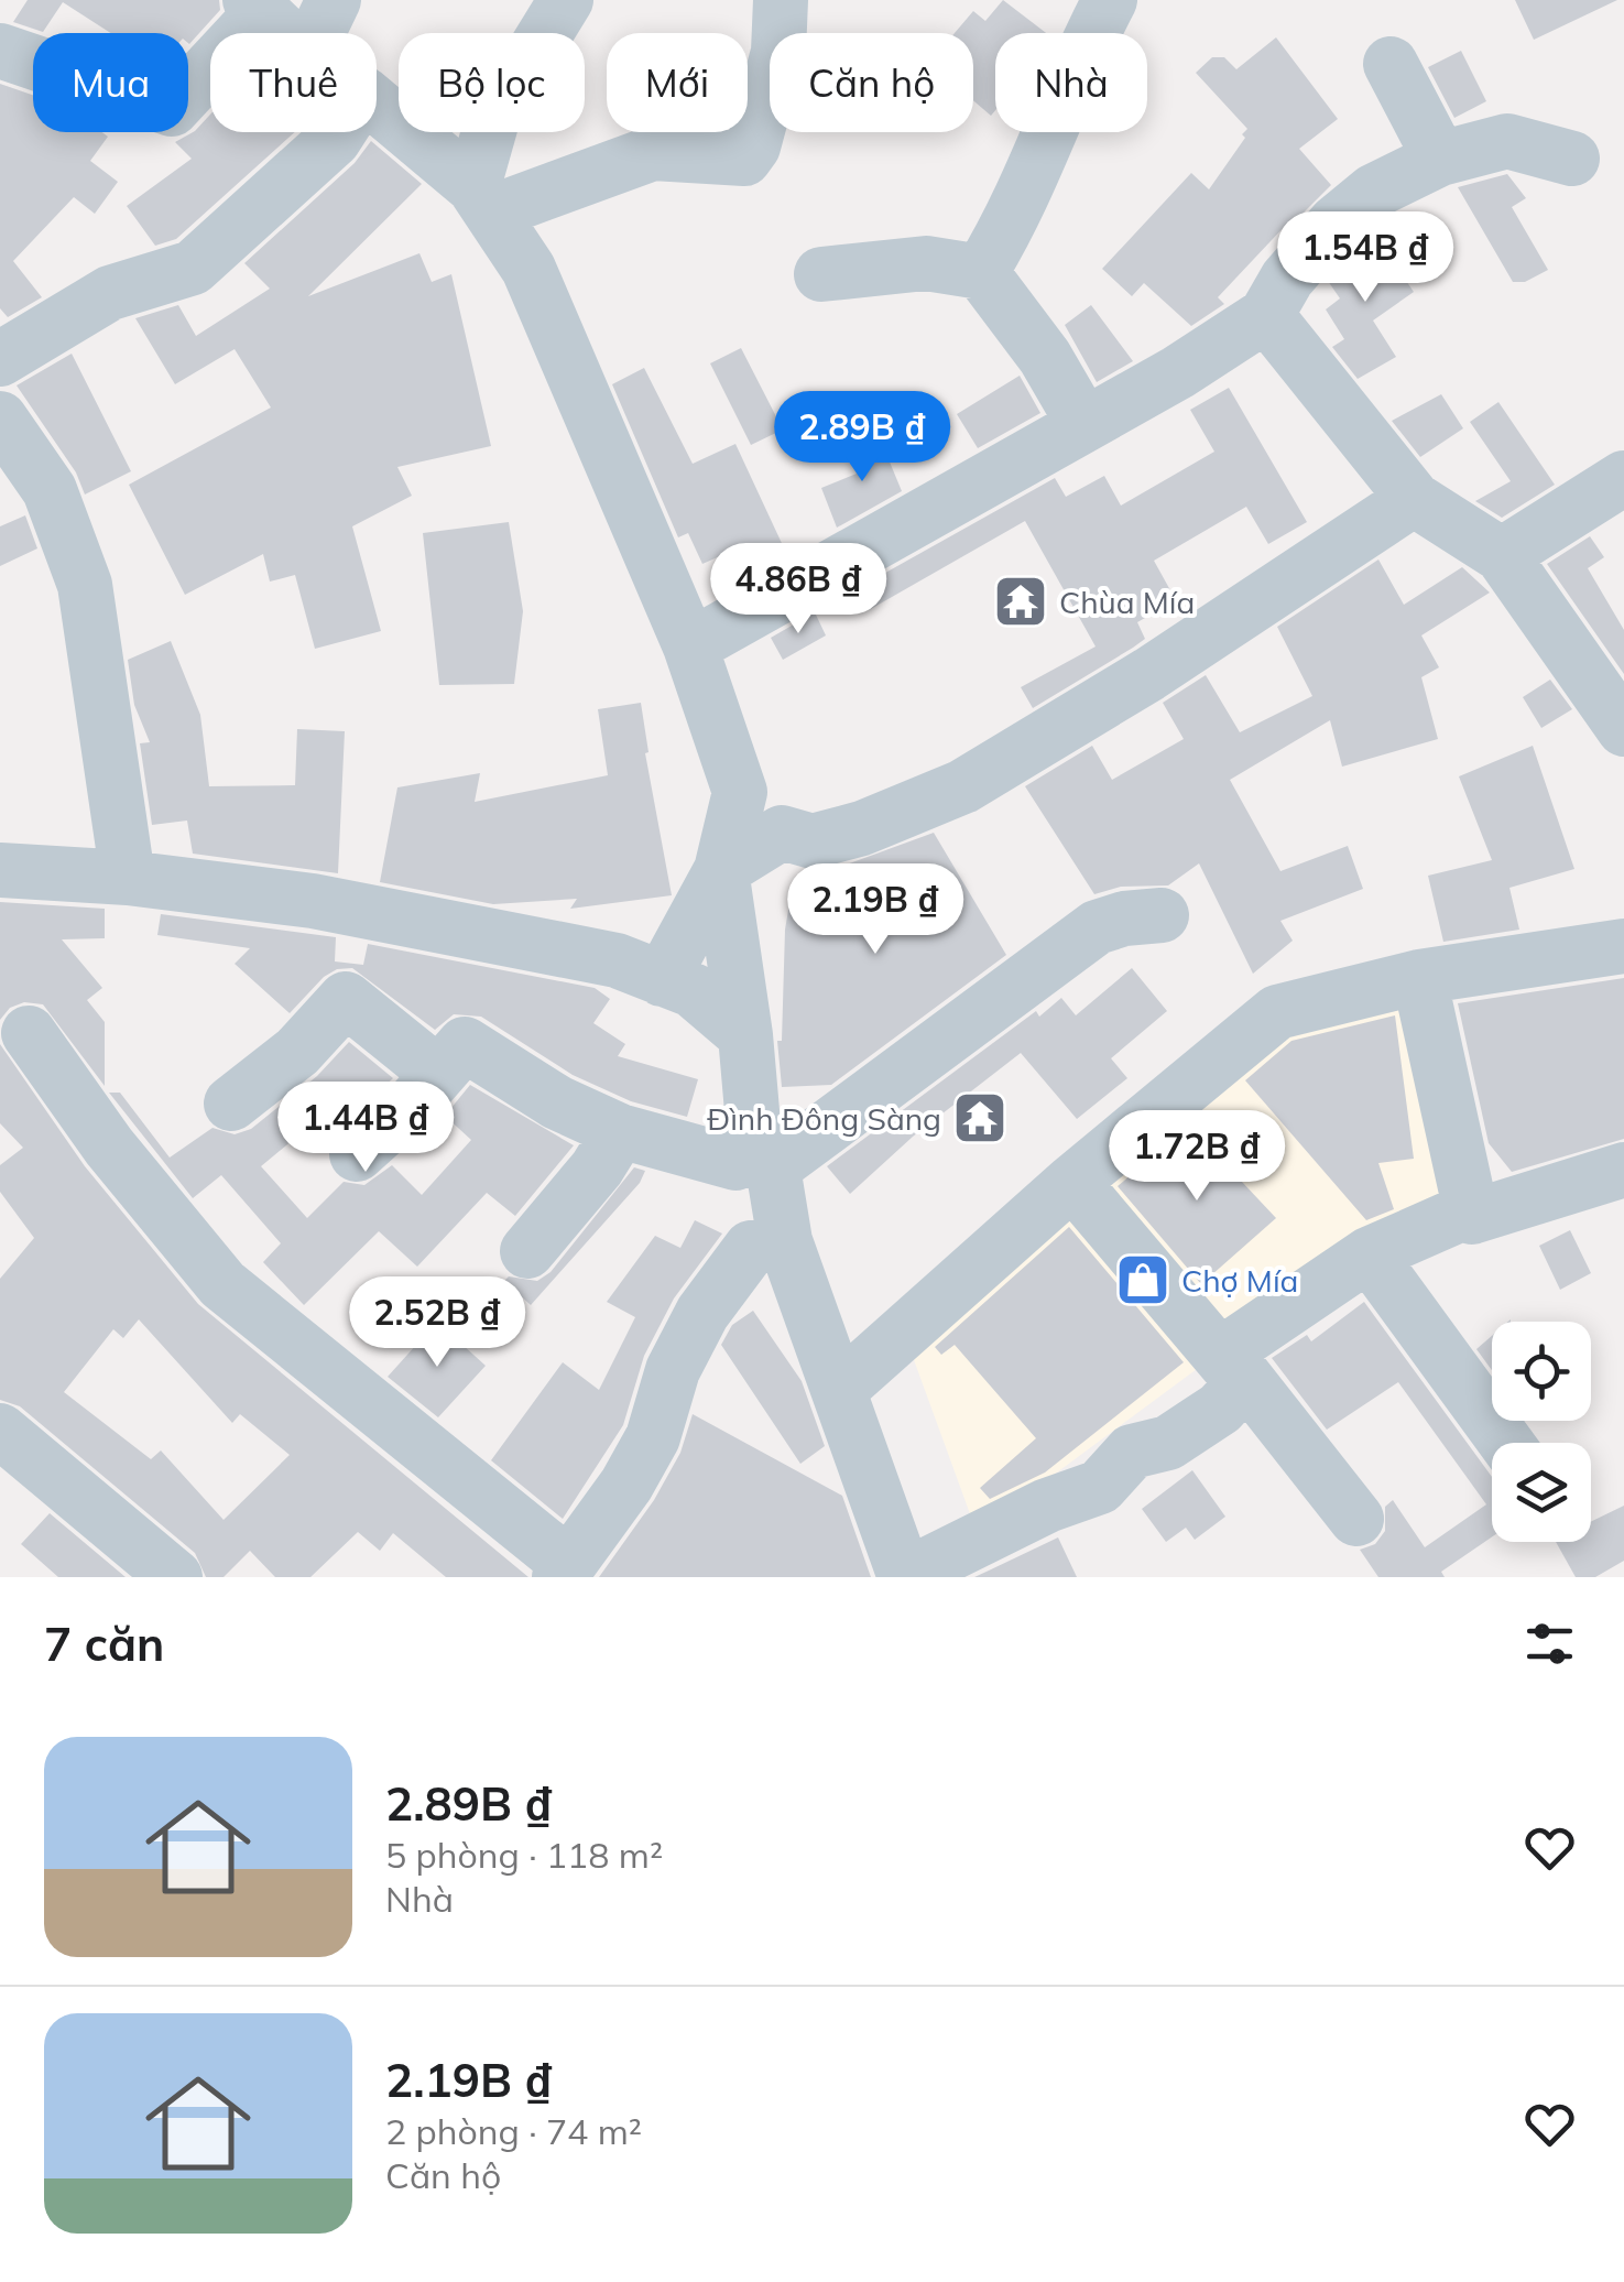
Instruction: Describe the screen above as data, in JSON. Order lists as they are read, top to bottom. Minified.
{"places":{"temple":["Chùa Mía","Đình Đông Sàng"],"shop":["Chợ Mía"]},"page":{"chip":["Mua","Thuê","Bộ lọc","Mới","Căn hộ","Nhà"],"price":["1.54B ₫","2.89B ₫","4.86B ₫","2.19B ₫","1.44B ₫","1.72B ₫","2.52B ₫"],"heading":"7 căn","list":[{"name":"2.89B ₫","note":"5 phòng · 118 m² · Nhà"},{"name":"2.19B ₫","note":"2 phòng · 74 m² · Căn hộ"}]}}
